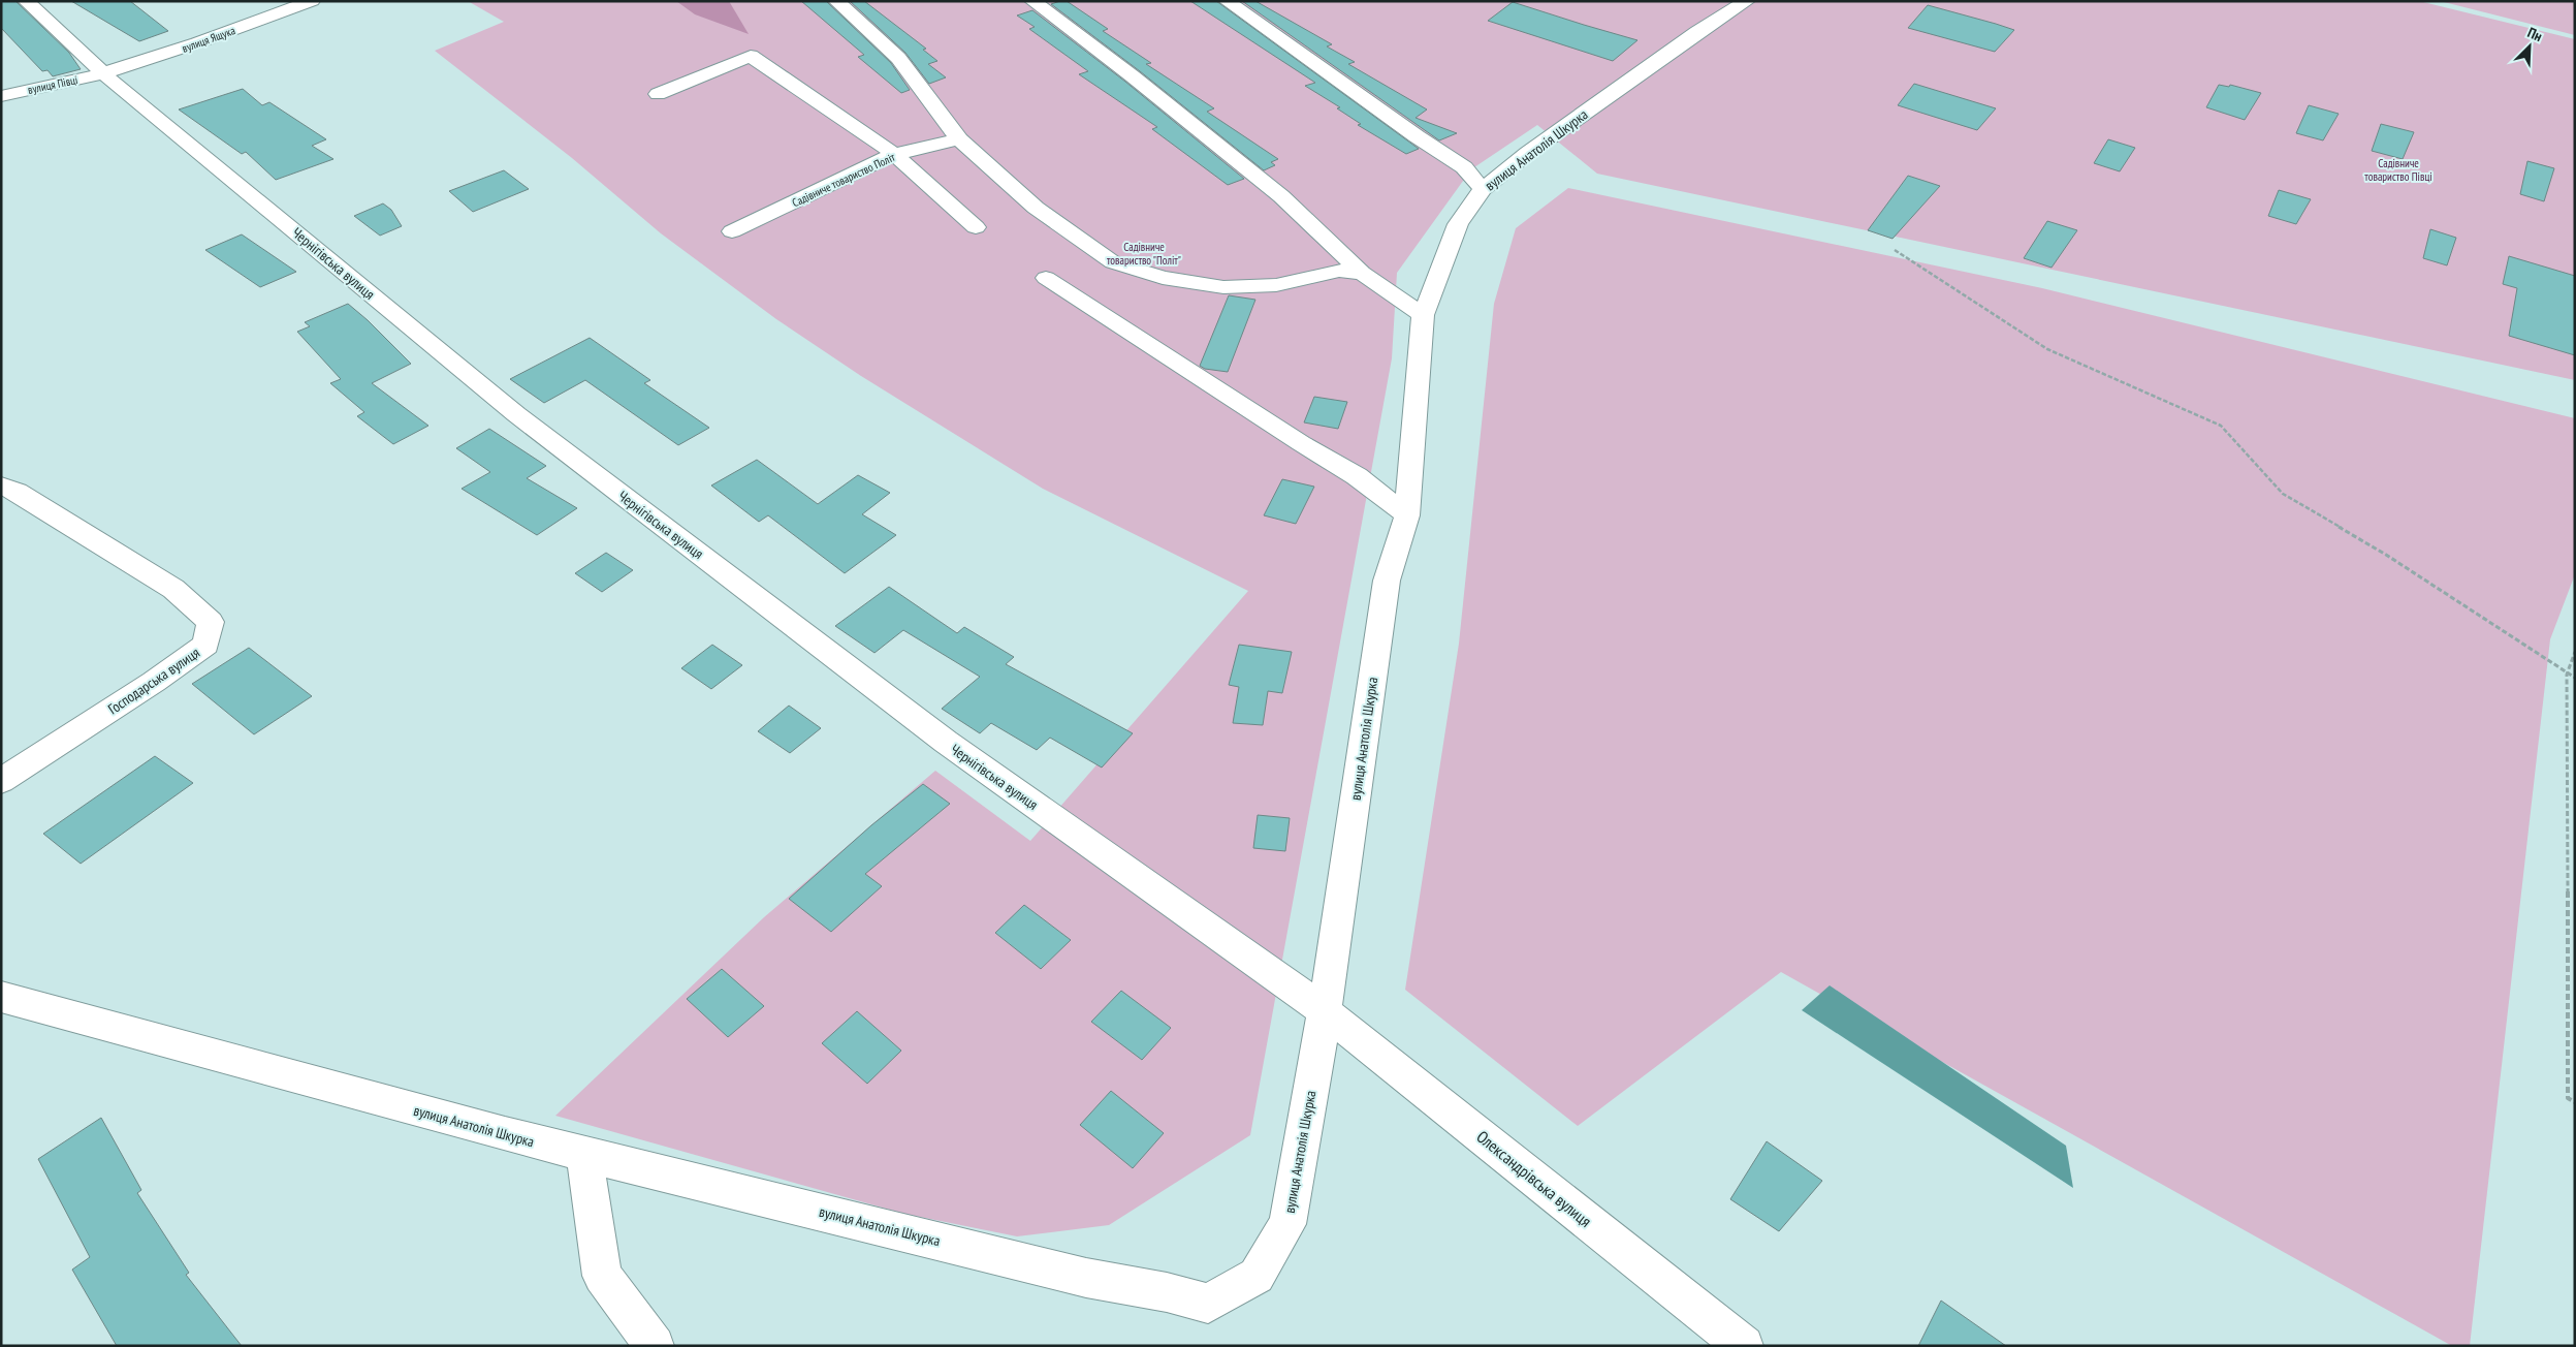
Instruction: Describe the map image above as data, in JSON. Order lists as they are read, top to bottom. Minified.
{"streets":{"street":["вулиця Ящука","вулиця Півці","вулиця Анатолія Шкурка","Садівниче товариство Політ","Чернігівська вулиця","Господарська вулиця","Олександрівська вулиця"]},"crossings":[["вулиця Ящука","вулиця Півці"],["вулиця Ящука","Чернігівська вулиця"],["вулиця Півці","Чернігівська вулиця"],["вулиця Анатолія Шкурка","Чернігівська вулиця"],["вулиця Анатолія Шкурка","Олександрівська вулиця"],["Чернігівська вулиця","Олександрівська вулиця"]],"parks":["Садівниче товариство Півці","Садівниче товариство \"Політ\""],"north":"top right"}
